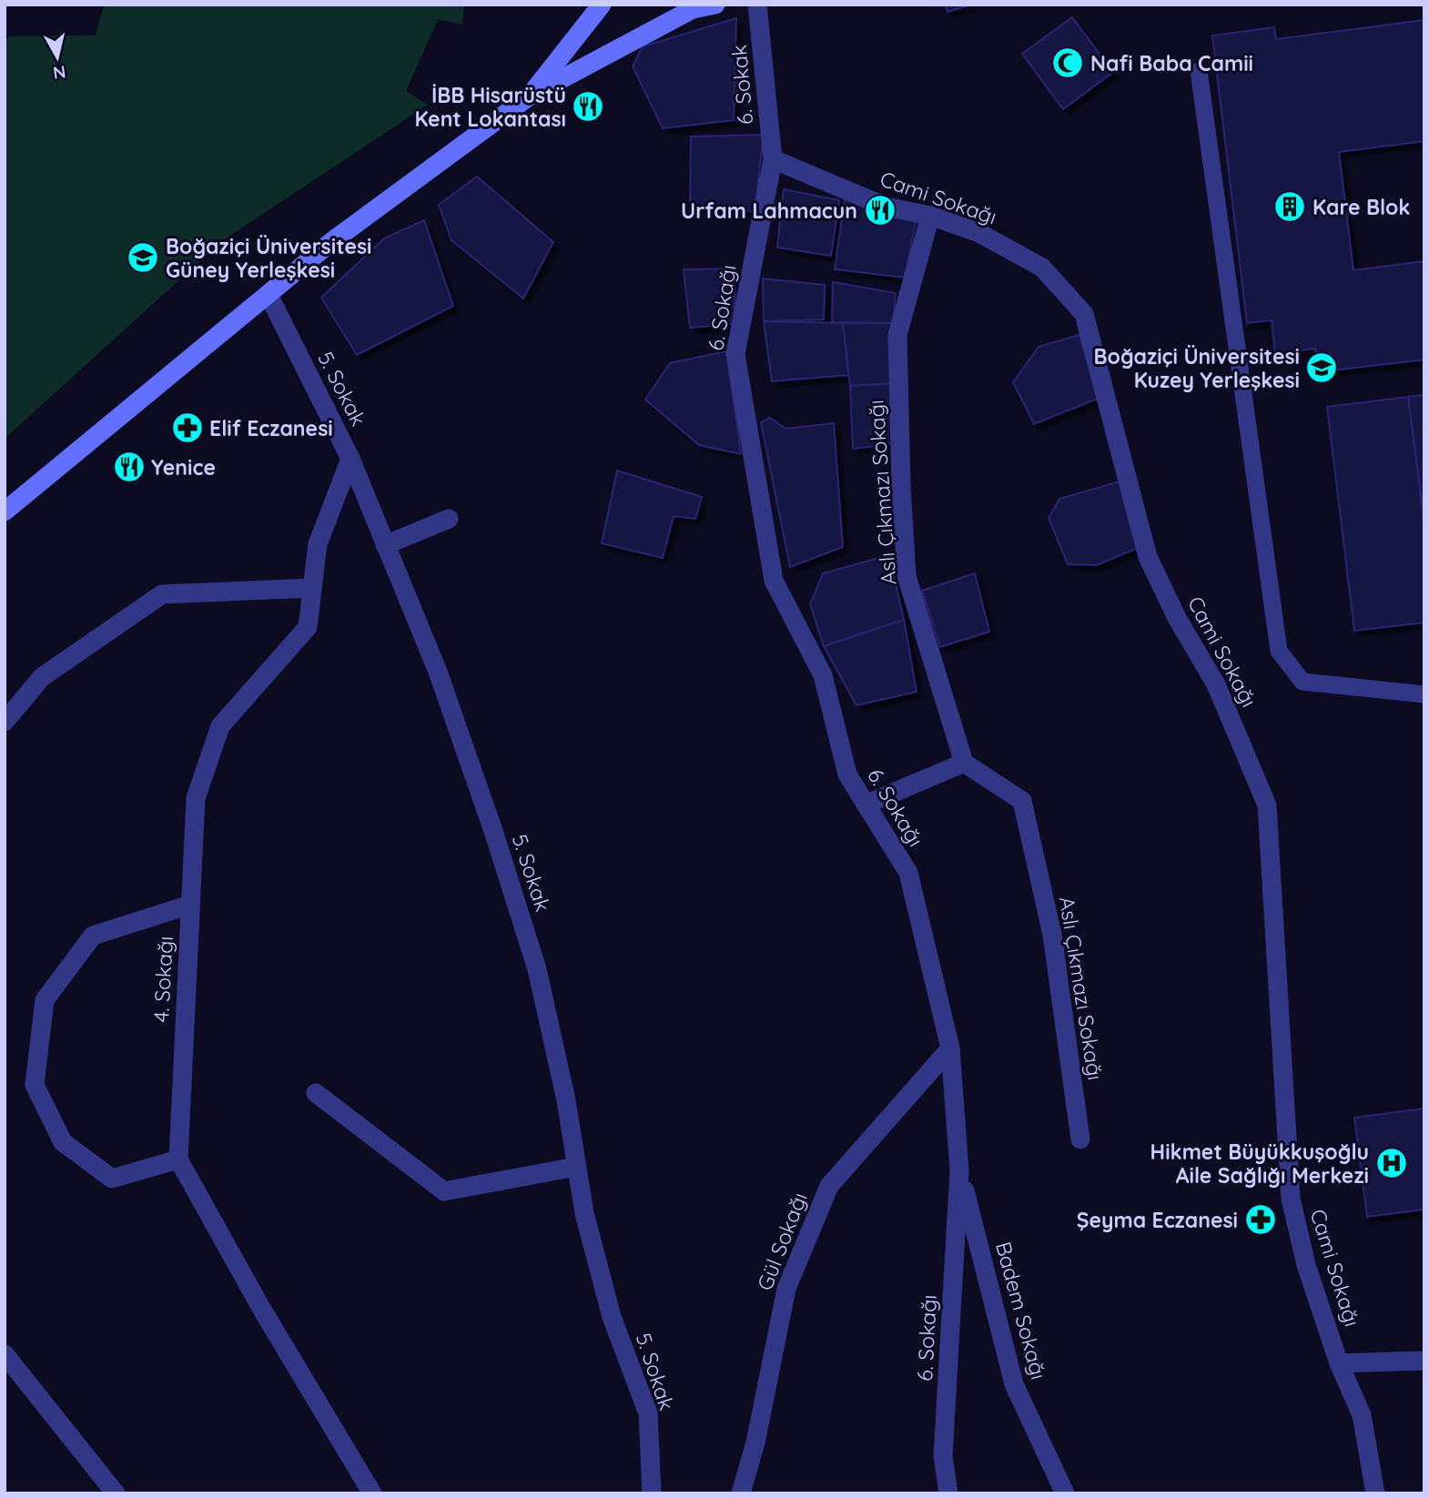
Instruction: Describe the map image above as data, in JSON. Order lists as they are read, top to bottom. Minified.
{"streets":{"street":["6. Sokak","Cami Sokağı","6. Sokağı","5. Sokak","Aslı Çıkmazı Sokağı","4. Sokağı","Gül Sokağı","Badem Sokağı"]},"crossings":[["6. Sokak","Cami Sokağı"],["6. Sokak","6. Sokağı"],["Cami Sokağı","6. Sokağı"],["Cami Sokağı","Aslı Çıkmazı Sokağı"],["6. Sokağı","Gül Sokağı"],["6. Sokağı","Badem Sokağı"],["5. Sokak","4. Sokağı"]],"places":{"mosque":["Nafi Baba Camii"],"restaurant":["İBB Hisarüstü Kent Lokantası","Urfam Lahmacun","Yenice"],"building":["Kare Blok"],"school or university":["Boğaziçi Üniversitesi Güney Yerleşkesi","Boğaziçi Üniversitesi Kuzey Yerleşkesi"],"pharmacy":["Elif Eczanesi","Şeyma Eczanesi"],"hospital":["Hikmet Büyükkuşoğlu Aile Sağlığı Merkezi"]},"north":"bottom"}
